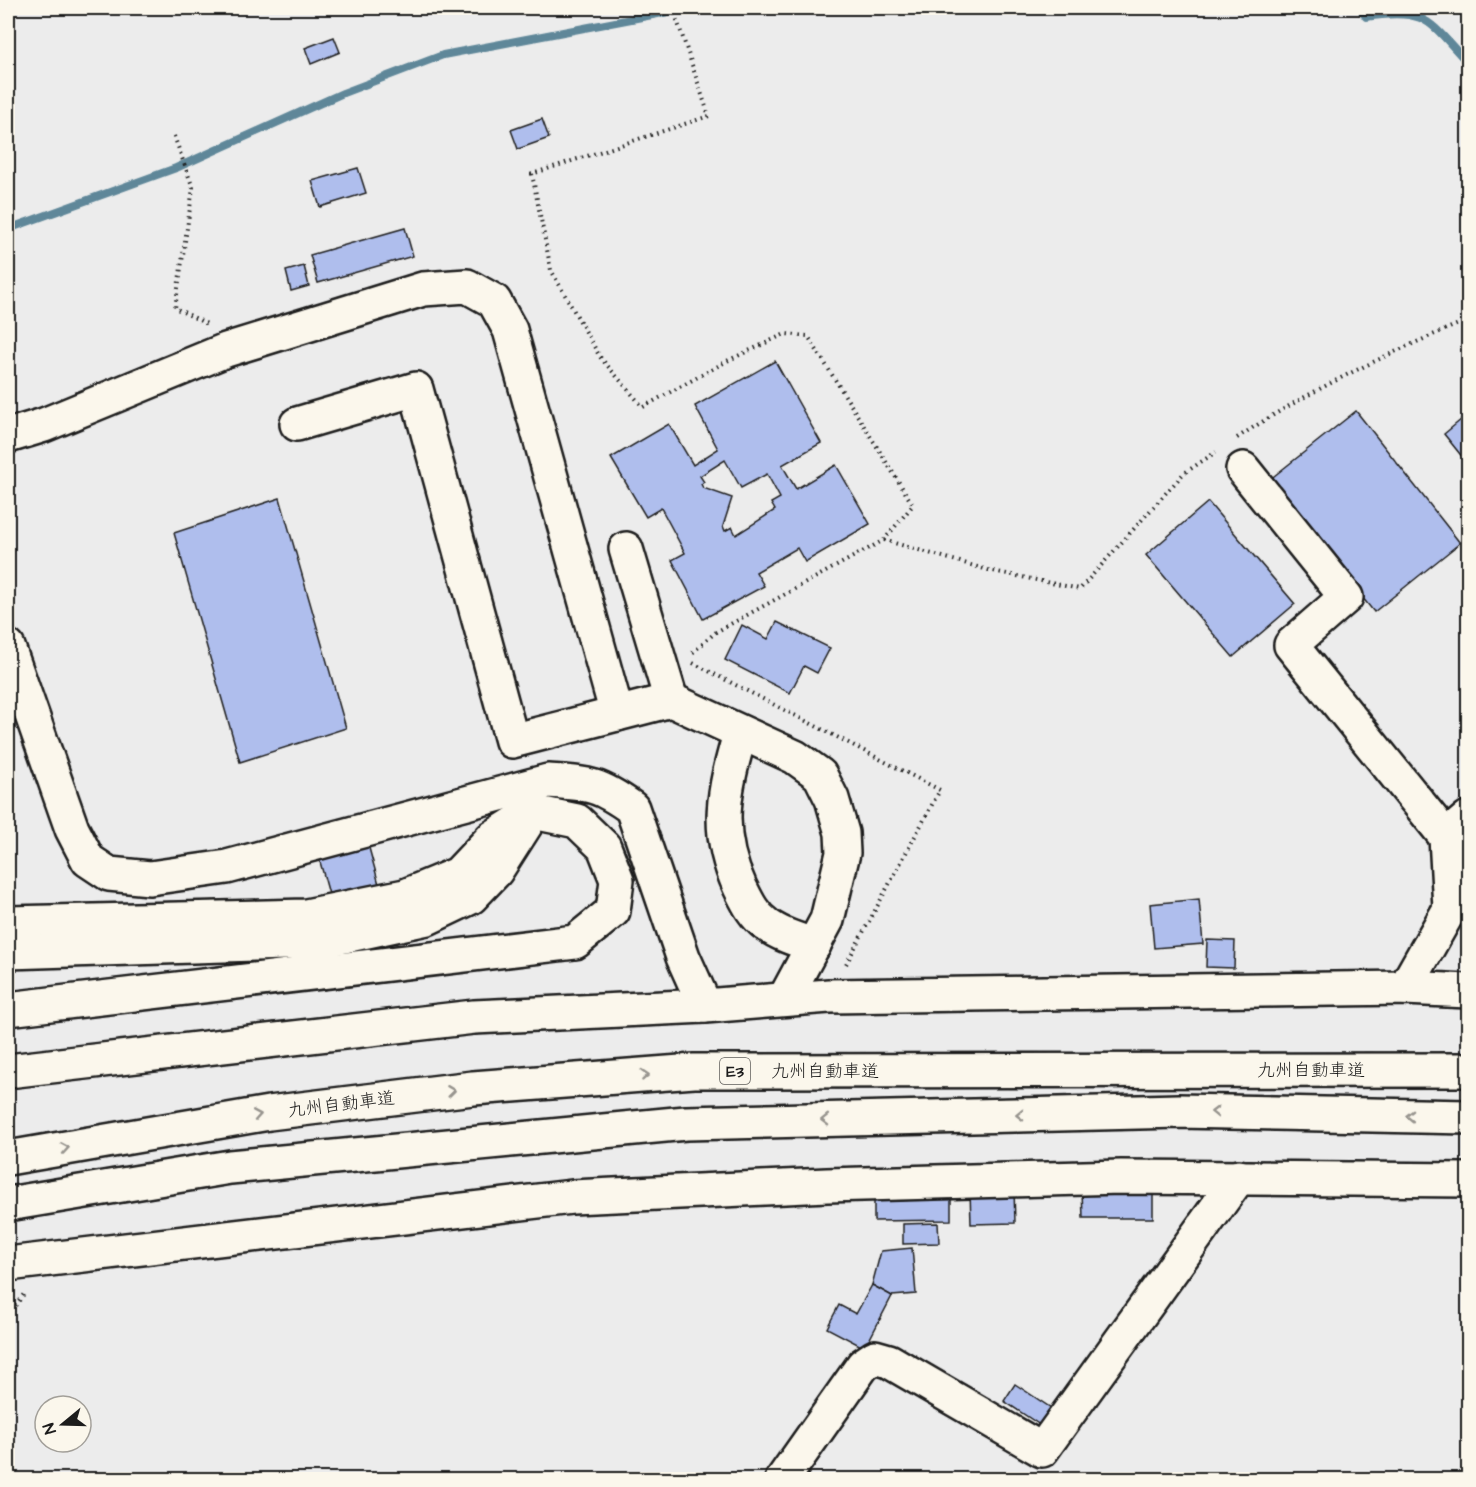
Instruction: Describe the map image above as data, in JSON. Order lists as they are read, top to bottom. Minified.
{"streets":{"main road":["九州自動車道","E3"]},"north":"left"}
